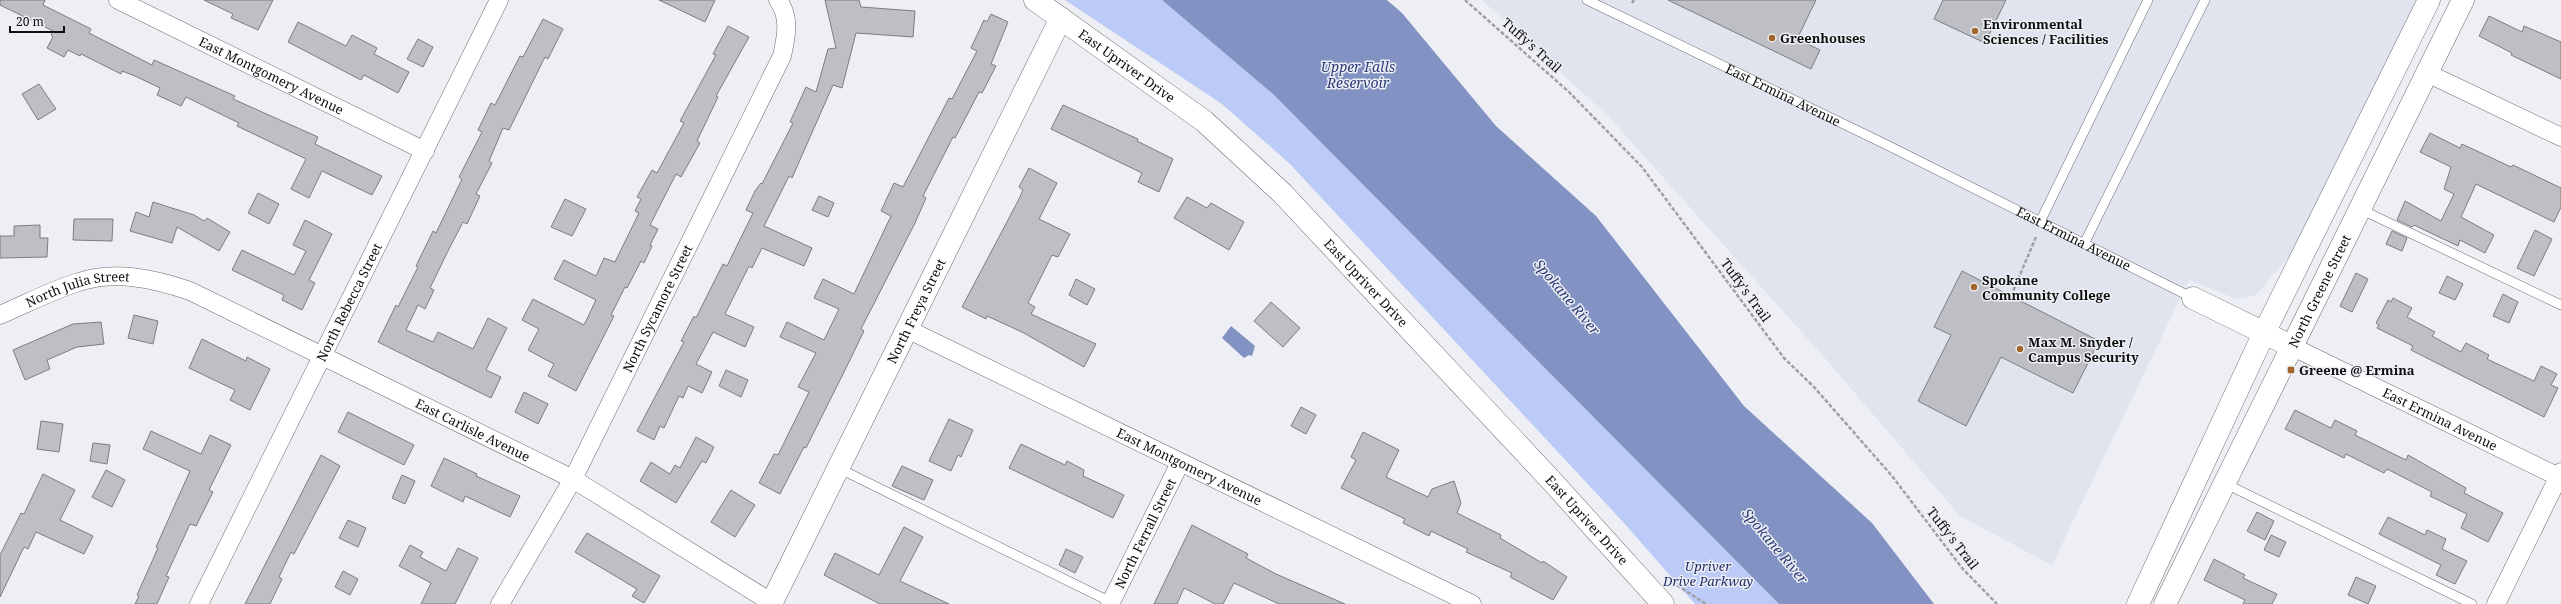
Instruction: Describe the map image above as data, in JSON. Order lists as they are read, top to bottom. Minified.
{"streets":{"street":["East Upriver Drive","East Montgomery Avenue","East Ermina Avenue","North Greene Street","North Julia Street","North Rebecca Street","North Sycamore Street","North Freya Street","East Carlisle Avenue","North Ferrall Street"],"path":["Tuffy's Trail"]},"crossings":[["East Upriver Drive","North Freya Street"],["East Montgomery Avenue","North Rebecca Street"],["East Montgomery Avenue","North Freya Street"],["East Montgomery Avenue","North Ferrall Street"],["East Ermina Avenue","North Greene Street"],["North Julia Street","East Carlisle Avenue"],["North Rebecca Street","East Carlisle Avenue"],["North Sycamore Street","East Carlisle Avenue"],["North Freya Street","East Carlisle Avenue"]],"water":["Upper Falls Reservoir","Spokane River"],"parks":["Upriver Drive Parkway"],"places":{"other":["Environmental Sciences / Facilities","Greenhouses","Spokane Community College","Max M. Snyder / Campus Security"],"transit":["Greene @ Ermina"]},"scale_bar":"20 m"}
